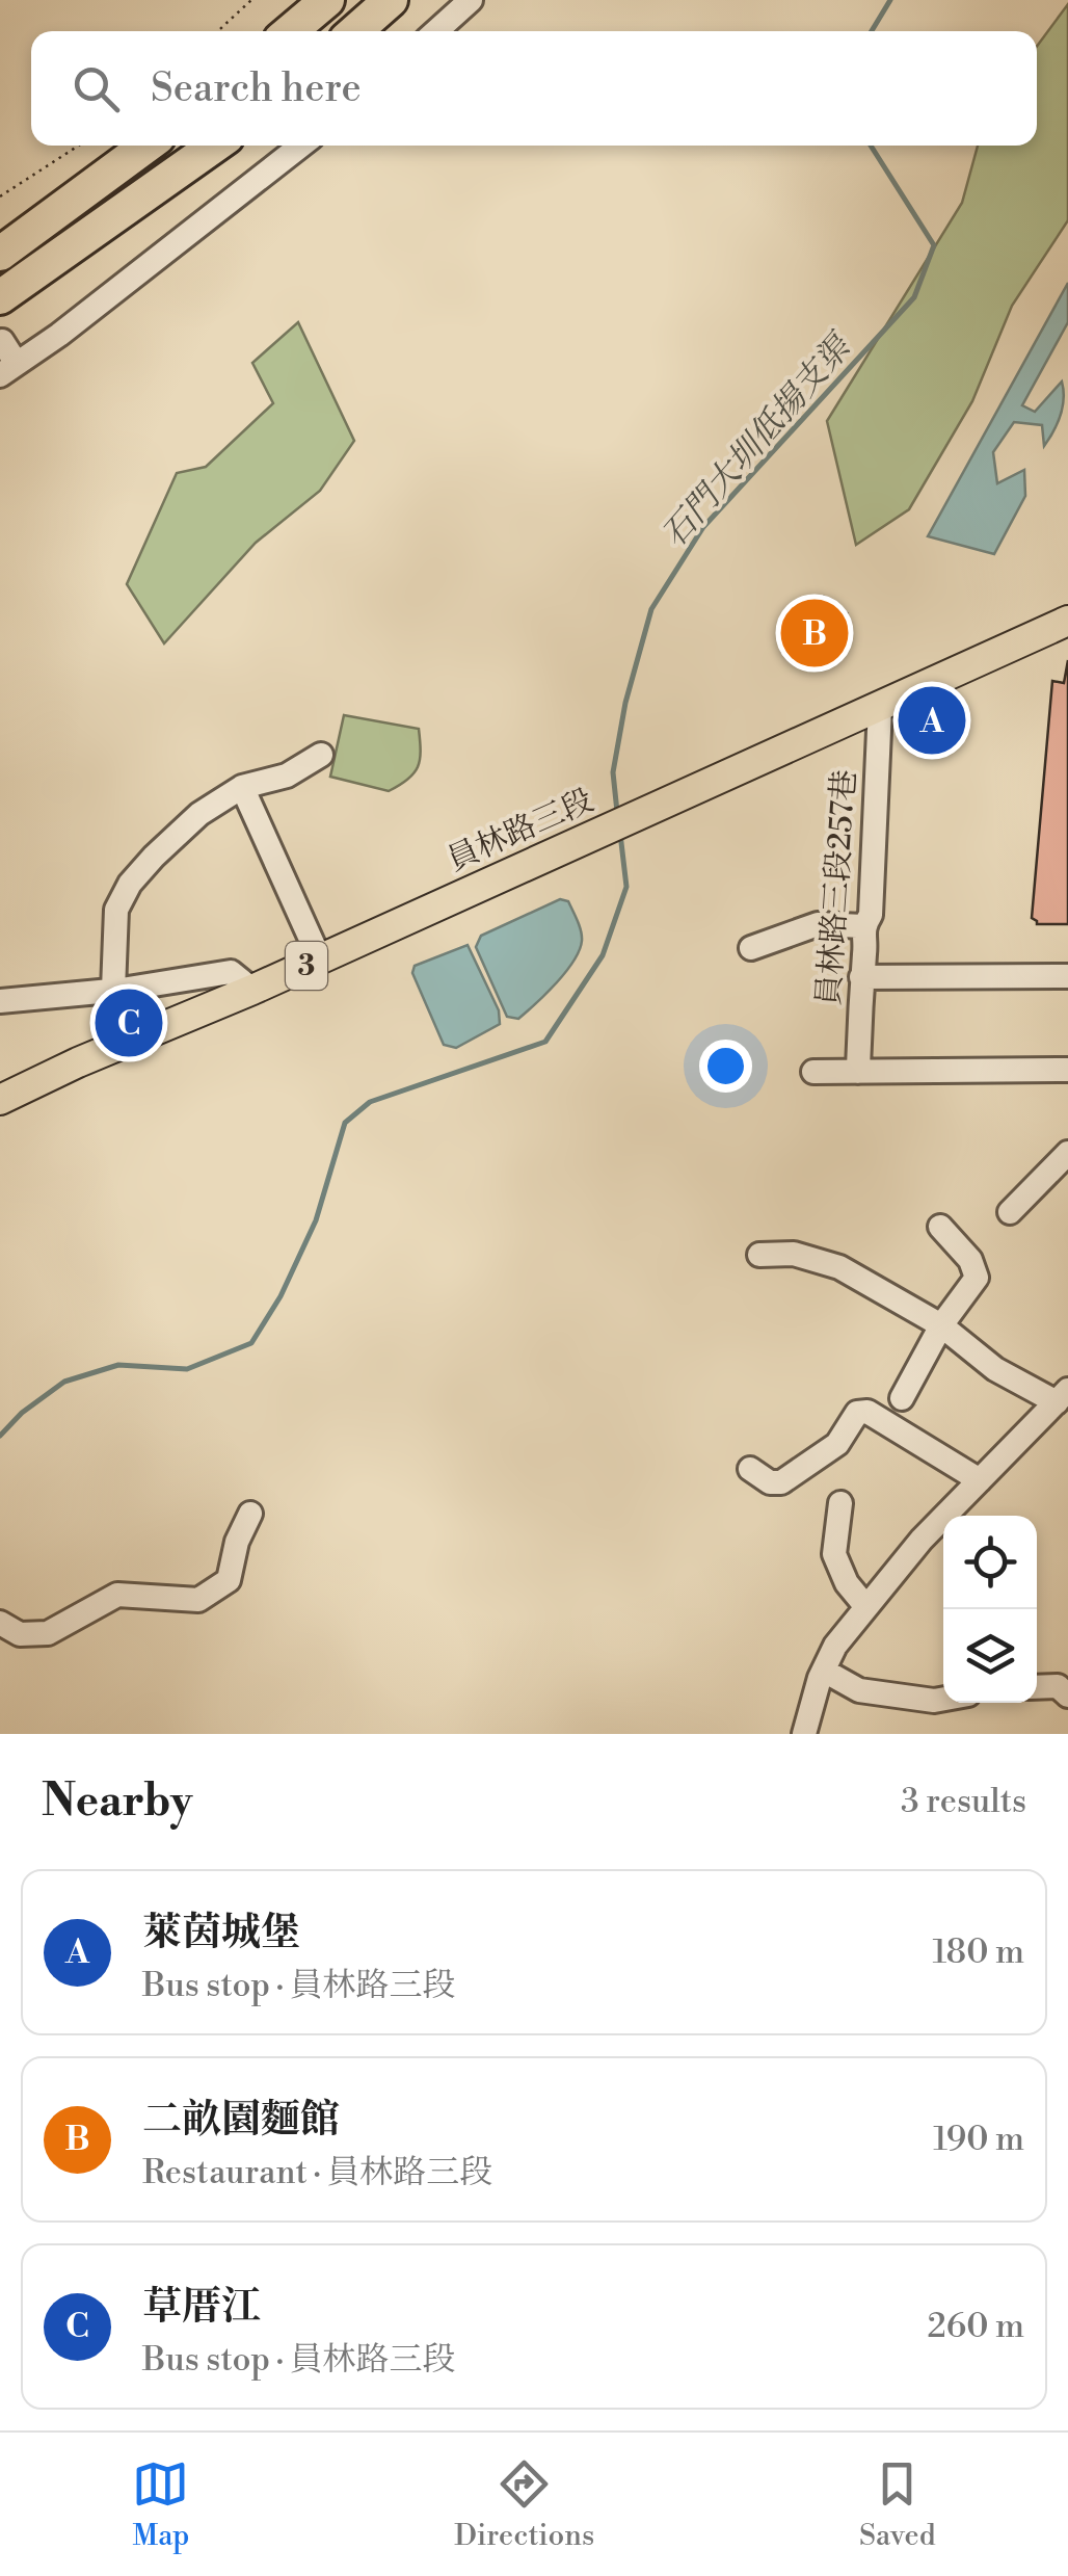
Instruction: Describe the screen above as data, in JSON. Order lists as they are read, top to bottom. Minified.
{"streets":{"main road":["員林路三段","3"],"street":["員林路三段257巷"]},"crossings":[["員林路三段","員林路三段257巷"]],"water":["石門大圳低揚支渠"],"page":{"search":"Search here","pins":["B","A","C"],"heading":["Nearby","3 results"],"list":[{"mark":"A","name":"萊茵城堡","note":"Bus stop · 員林路三段","value":"180 m"},{"mark":"B","name":"二畝園麵館","note":"Restaurant · 員林路三段","value":"190 m"},{"mark":"C","name":"草厝江","note":"Bus stop · 員林路三段","value":"260 m"}],"nav":["Map","Directions","Saved"]}}
